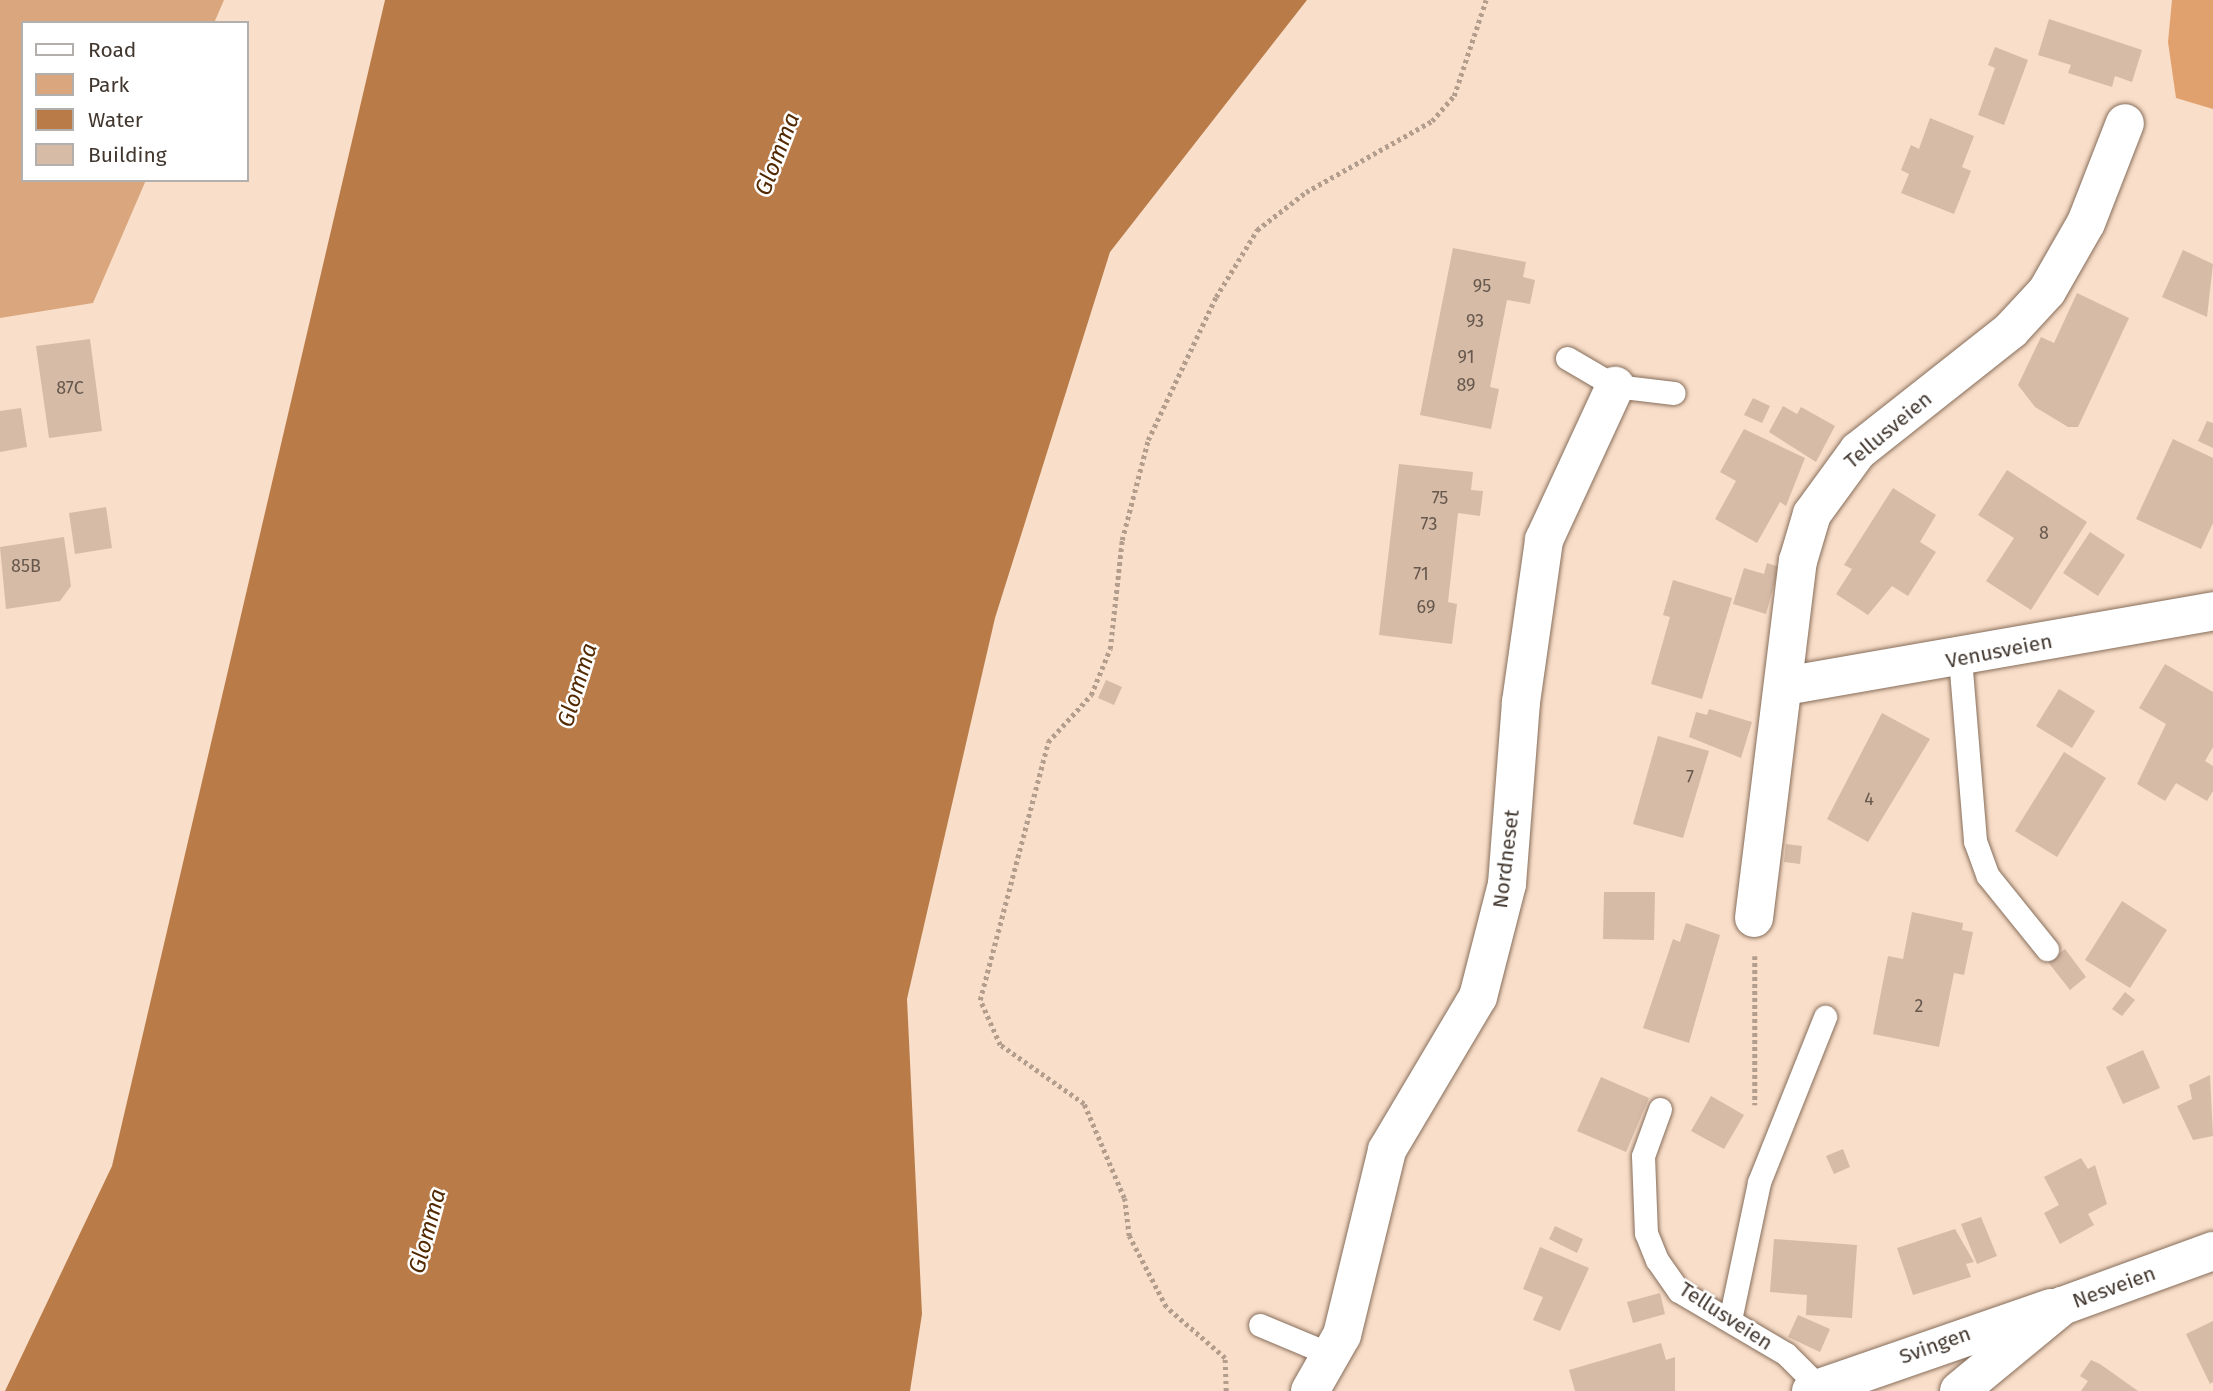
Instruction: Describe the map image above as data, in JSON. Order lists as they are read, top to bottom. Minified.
{"streets":{"street":["Tellusveien","Venusveien","Nordneset","Nesveien","Svingen"]},"crossings":[["Tellusveien","Venusveien"],["Tellusveien","Svingen"],["Nesveien","Svingen"]],"water":["Glomma"],"house_numbers":["95","93","91","89","87C","75","73","8","85B","71","69","7","4","2"],"legend":["Road","Park","Water","Building"]}
